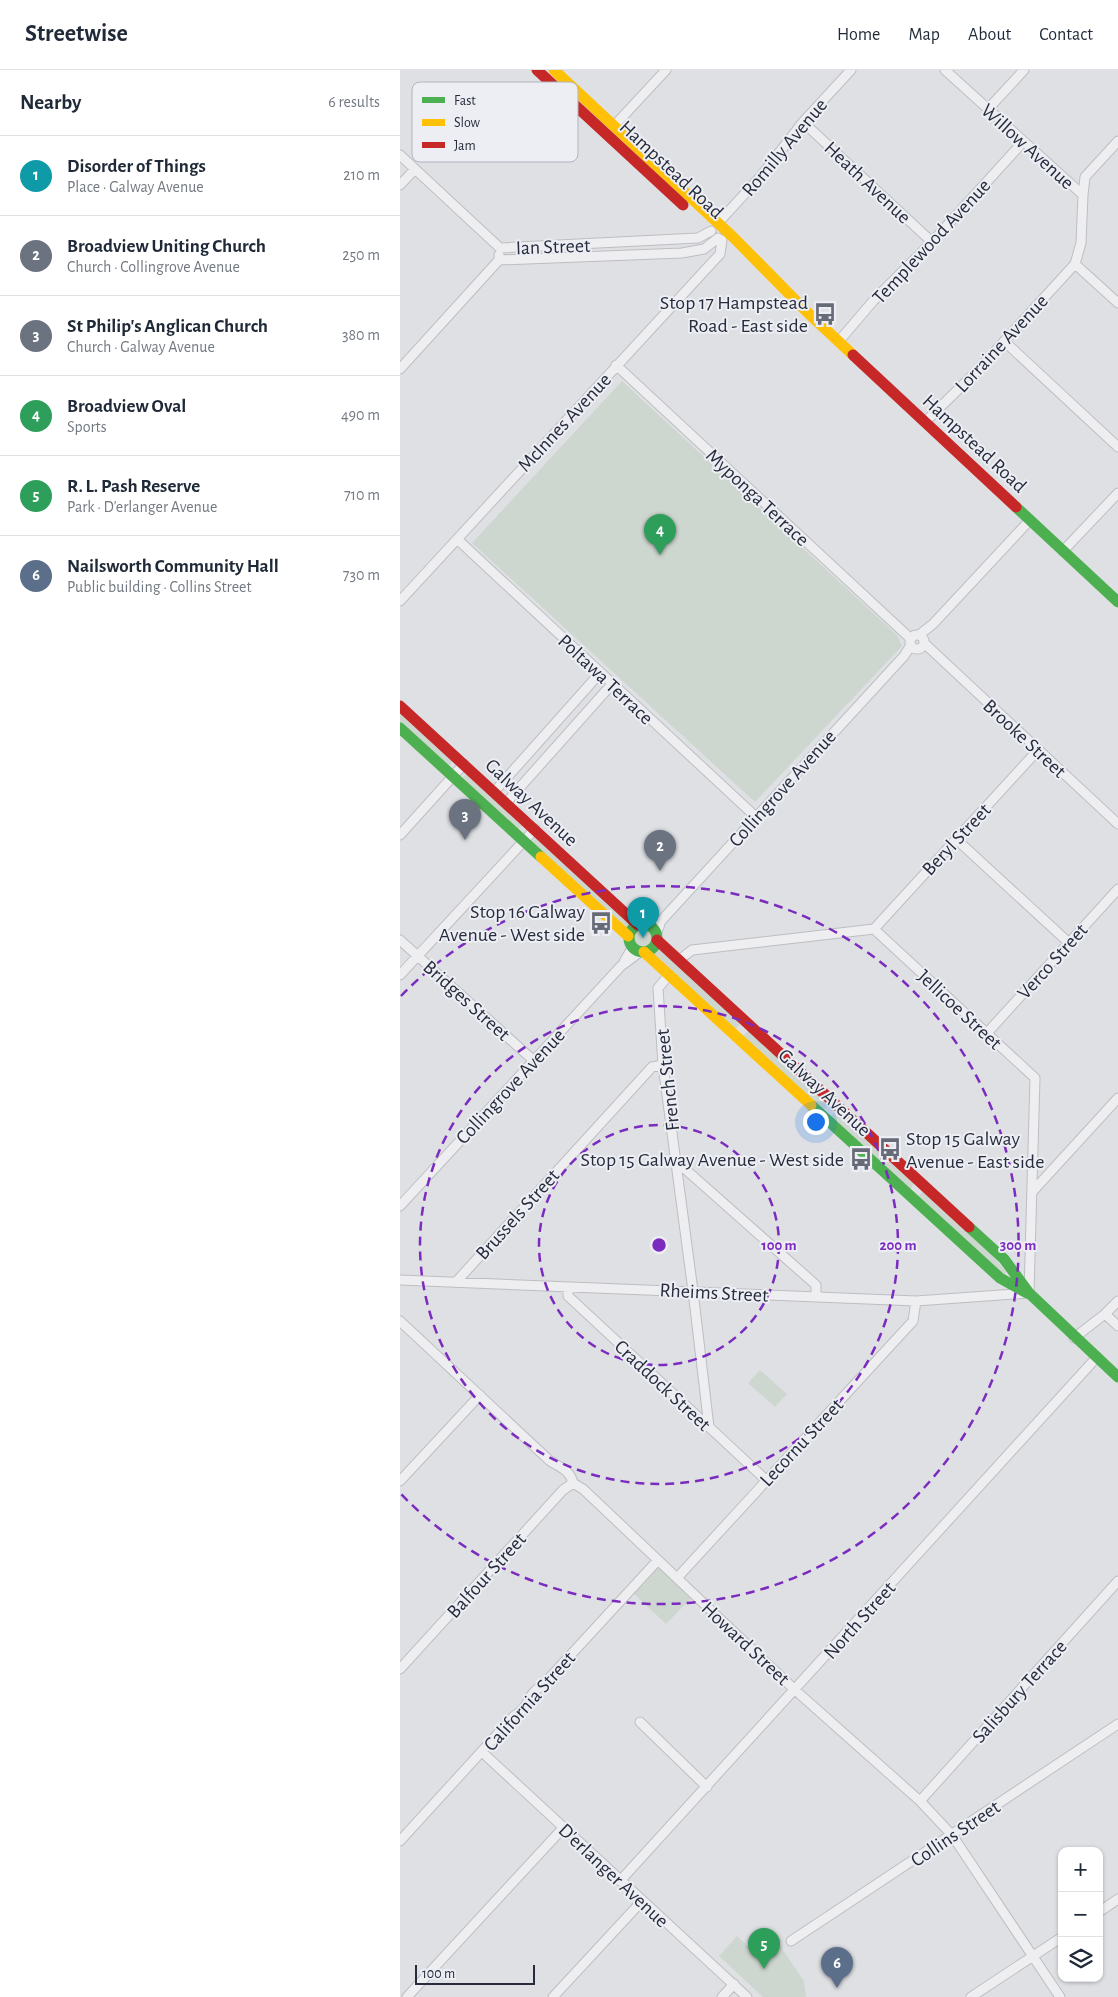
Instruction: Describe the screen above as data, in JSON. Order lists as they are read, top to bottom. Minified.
{"streets":{"main road":["Hampstead Road","Galway Avenue"],"street":["Willow Avenue","Romilly Avenue","Heath Avenue","Templewood Avenue","Ian Street","Lorraine Avenue","McInnes Avenue","Myponga Terrace","Poltawa Terrace","Brooke Street","Collingrove Avenue","Beryl Street","Verco Street","Bridges Street","Jellicoe Street","French Street","Brussels Street","Rheims Street","Craddock Street","Lecornu Street","Balfour Street","North Street","Howard Street","Salisbury Terrace","California Street","Collins Street","D'erlanger Avenue"]},"crossings":[["Willow Avenue","Templewood Avenue"],["Willow Avenue","Lorraine Avenue"],["Romilly Avenue","Hampstead Road"],["Romilly Avenue","Heath Avenue"],["Romilly Avenue","Ian Street"],["Romilly Avenue","McInnes Avenue"],["Hampstead Road","Templewood Avenue"],["Hampstead Road","Ian Street"],["Hampstead Road","Lorraine Avenue"],["Hampstead Road","McInnes Avenue"],["Hampstead Road","Collingrove Avenue"],["Heath Avenue","Templewood Avenue"],["Ian Street","McInnes Avenue"],["McInnes Avenue","Myponga Terrace"],["McInnes Avenue","Poltawa Terrace"],["Myponga Terrace","Brooke Street"],["Myponga Terrace","Collingrove Avenue"],["Poltawa Terrace","Collingrove Avenue"],["Brooke Street","Collingrove Avenue"],["Brooke Street","Beryl Street"],["Collingrove Avenue","Galway Avenue"],["Collingrove Avenue","Bridges Street"],["Galway Avenue","Jellicoe Street"],["Galway Avenue","French Street"],["Galway Avenue","Rheims Street"],["Galway Avenue","North Street"],["Beryl Street","Jellicoe Street"],["Verco Street","Jellicoe Street"],["Jellicoe Street","Rheims Street"],["French Street","Brussels Street"],["French Street","Rheims Street"],["French Street","Craddock Street"],["Brussels Street","Rheims Street"],["Rheims Street","Craddock Street"],["Rheims Street","Lecornu Street"],["Craddock Street","Lecornu Street"],["Lecornu Street","Howard Street"],["Balfour Street","Howard Street"],["North Street","Howard Street"],["North Street","D'erlanger Avenue"],["Howard Street","Salisbury Terrace"],["Howard Street","California Street"],["Howard Street","Collins Street"],["California Street","D'erlanger Avenue"]],"places":{"bus stop":["Stop 17 Hampstead Road - East side","Stop 16 Galway Avenue - West side","Stop 15 Galway Avenue - East side","Stop 15 Galway Avenue - West side"]},"legend":["Fast","Slow","Jam"],"scale_bar":"100 m","page":{"header":"Streetwise","nav":["Home","Map","About","Contact"],"heading":["Nearby","6 results"],"list":[{"mark":"1","name":"Disorder of Things","note":"Place · Galway Avenue","value":"210 m"},{"mark":"2","name":"Broadview Uniting Church","note":"Church · Collingrove Avenue","value":"250 m"},{"mark":"3","name":"St Philip's Anglican Church","note":"Church · Galway Avenue","value":"380 m"},{"mark":"4","name":"Broadview Oval","note":"Sports","value":"490 m"},{"mark":"5","name":"R. L. Pash Reserve","note":"Park · D'erlanger Avenue","value":"710 m"},{"mark":"6","name":"Nailsworth Community Hall","note":"Public building · Collins Street","value":"730 m"}],"pins":["4","3","2","1","5","6"],"map_buttons":["+","−"],"scale":"100 m"},"rings":["100 m","200 m","300 m"]}
